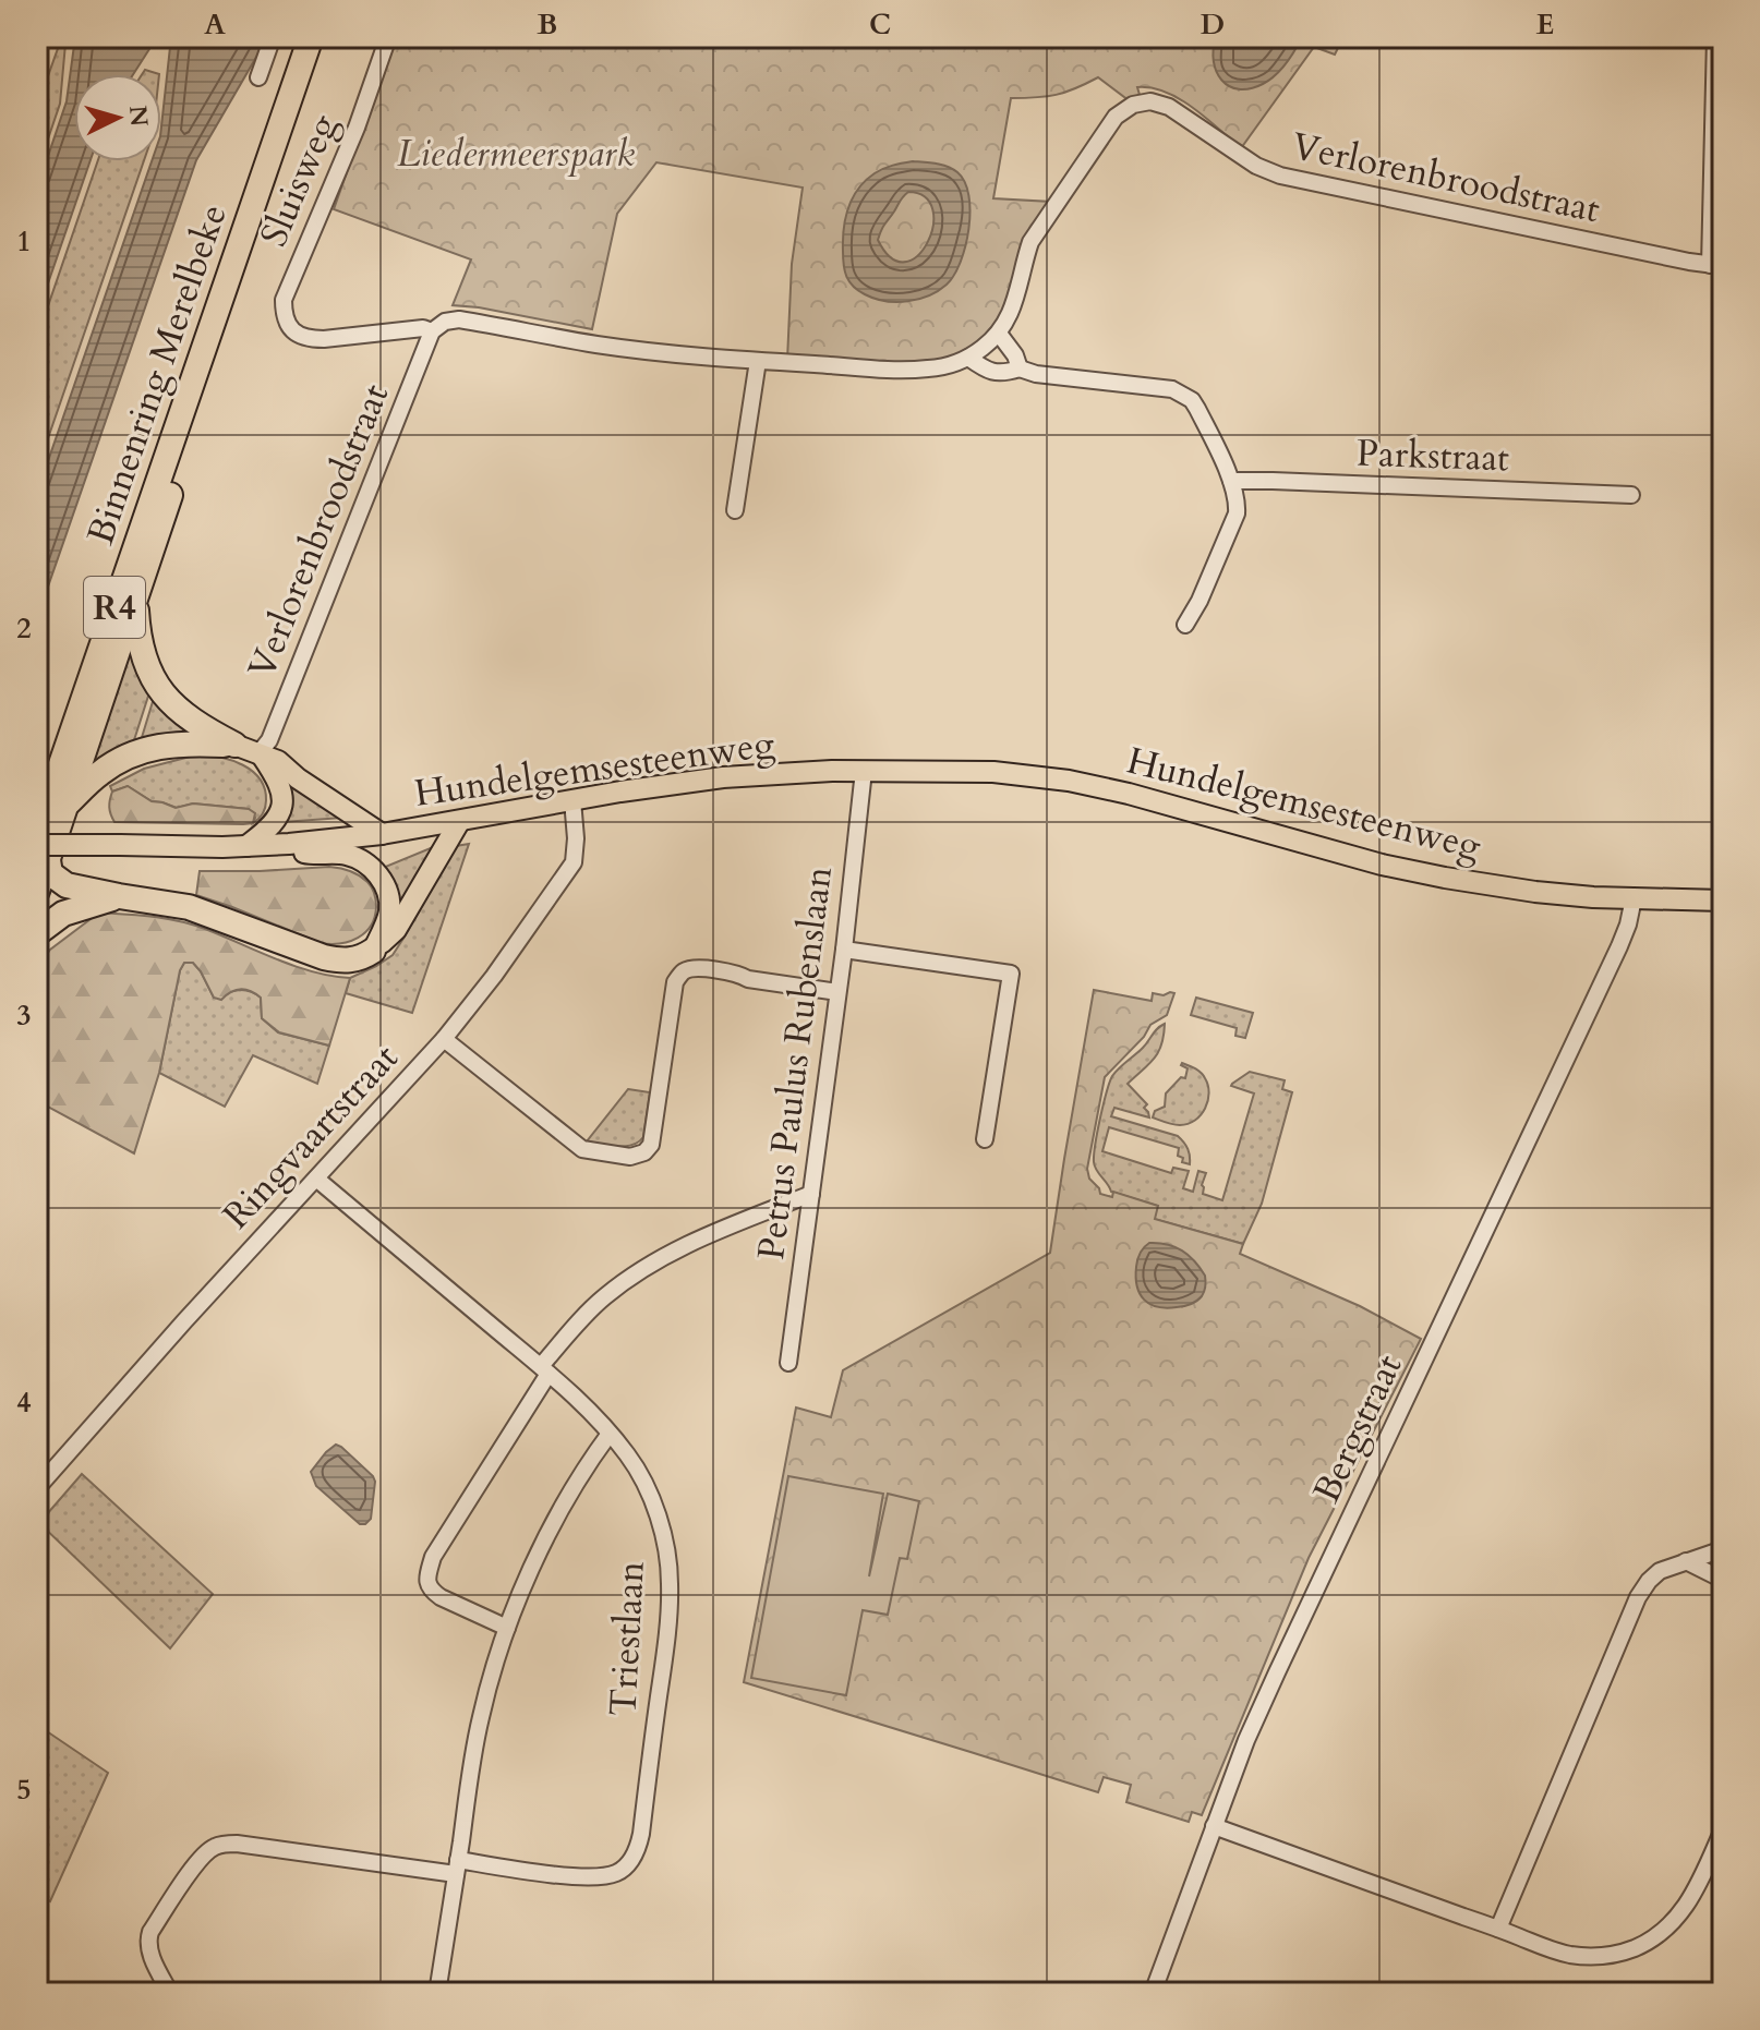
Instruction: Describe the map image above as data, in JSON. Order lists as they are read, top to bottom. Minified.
{"streets":{"highway":["Binnenring Merelbeke","R4"],"main road":["Hundelgemsesteenweg"],"street":["Verlorenbroodstraat","Sluisweg","Parkstraat","Petrus Paulus Rubenslaan","Ringvaartstraat","Bergstraat","Triestlaan"]},"crossings":[["Verlorenbroodstraat","Sluisweg"],["Hundelgemsesteenweg","Petrus Paulus Rubenslaan"],["Hundelgemsesteenweg","Ringvaartstraat"],["Hundelgemsesteenweg","Bergstraat"],["Ringvaartstraat","Triestlaan"]],"parks":["Liedermeerspark"],"north":"right","grid":{"columns":["A","B","C","D","E"],"rows":["1","2","3","4","5"]}}
